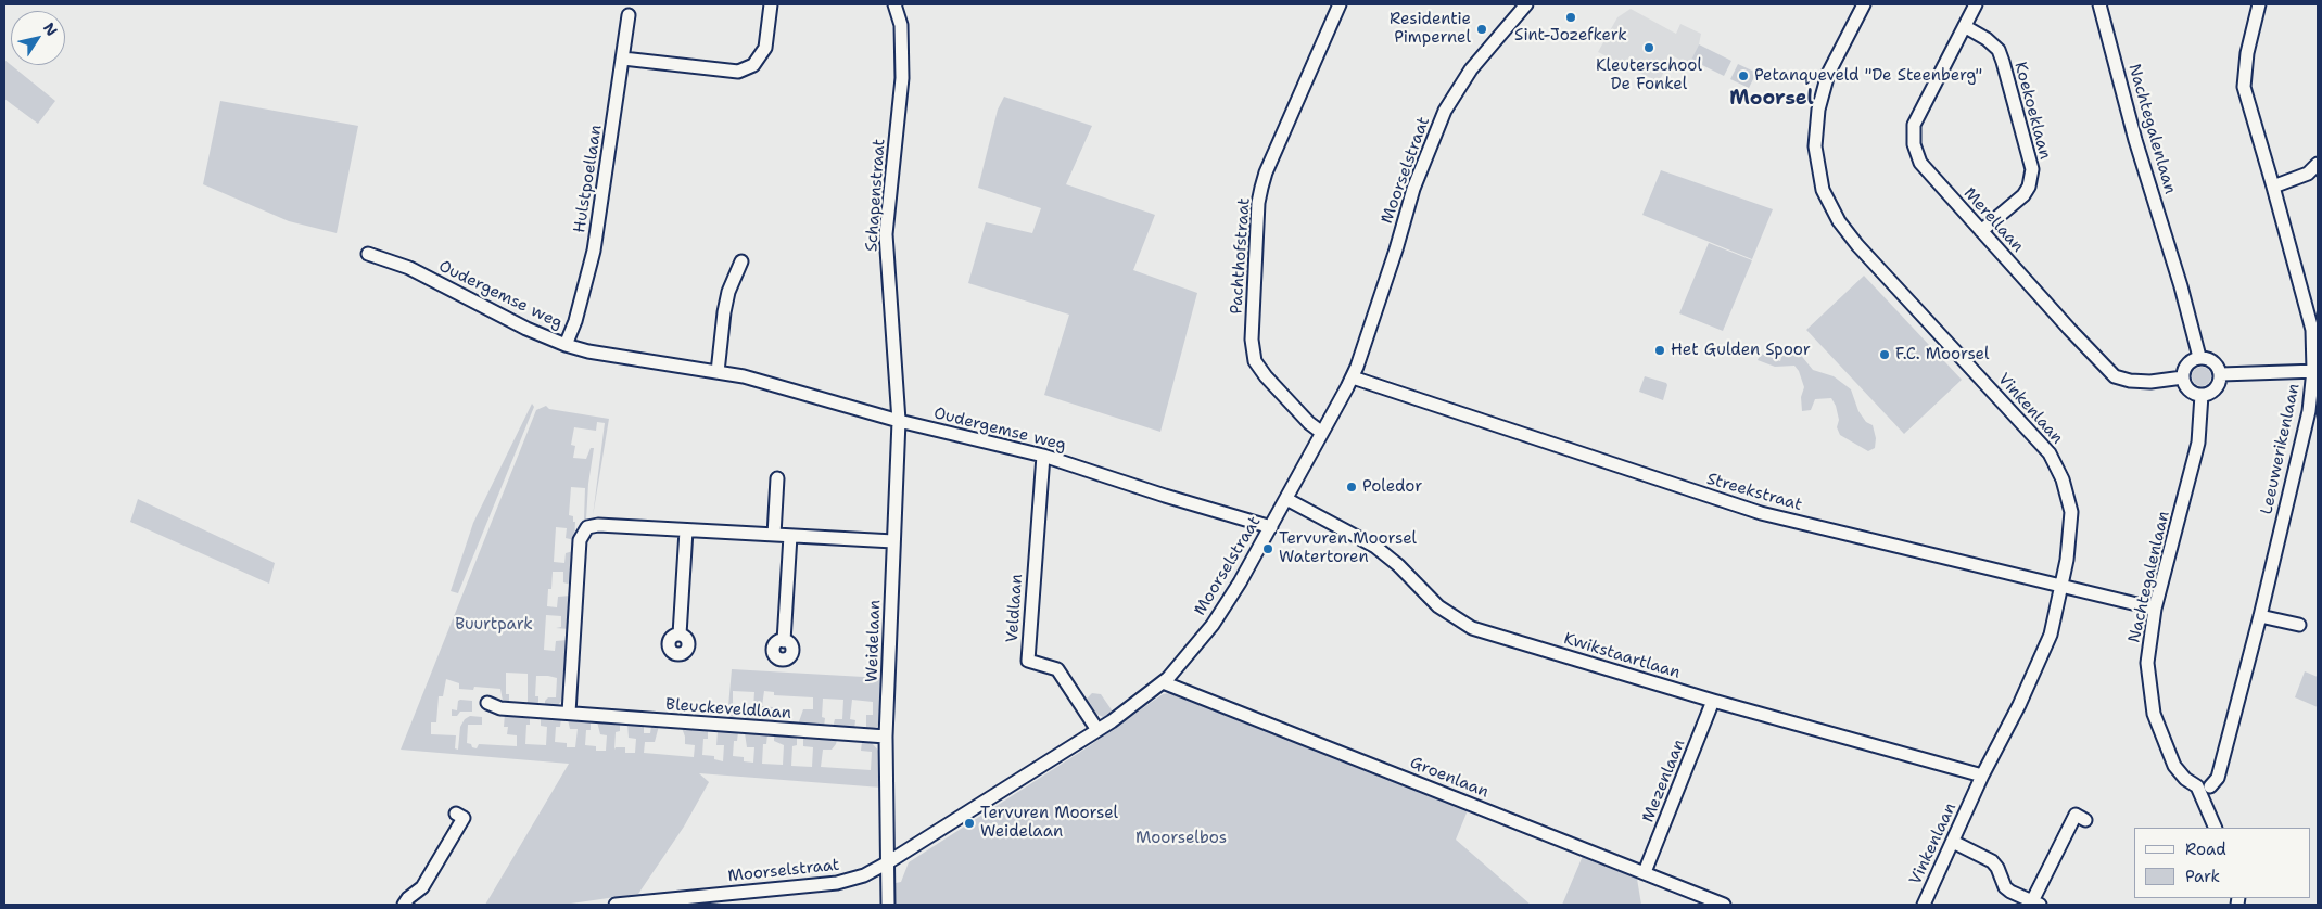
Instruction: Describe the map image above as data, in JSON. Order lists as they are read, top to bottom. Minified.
{"streets":{"street":["Koekoeklaan","Nachtegalenlaan","Moorselstraat","Hulstpoellaan","Schapenstraat","Merellaan","Pachthofstraat","Oudergemse weg","Vinkenlaan","Leeuwerikenlaan","Streekstraat","Veldlaan","Weidelaan","Kwikstaartlaan","Bleuckeveldlaan","Groenlaan","Mezenlaan"]},"crossings":[["Koekoeklaan","Merellaan"],["Nachtegalenlaan","Merellaan"],["Nachtegalenlaan","Leeuwerikenlaan"],["Nachtegalenlaan","Streekstraat"],["Moorselstraat","Pachthofstraat"],["Moorselstraat","Oudergemse weg"],["Moorselstraat","Streekstraat"],["Moorselstraat","Veldlaan"],["Moorselstraat","Weidelaan"],["Moorselstraat","Kwikstaartlaan"],["Moorselstraat","Groenlaan"],["Hulstpoellaan","Oudergemse weg"],["Schapenstraat","Oudergemse weg"],["Schapenstraat","Weidelaan"],["Oudergemse weg","Veldlaan"],["Oudergemse weg","Weidelaan"],["Vinkenlaan","Streekstraat"],["Vinkenlaan","Kwikstaartlaan"],["Weidelaan","Bleuckeveldlaan"],["Kwikstaartlaan","Mezenlaan"],["Groenlaan","Mezenlaan"]],"districts":["Moorsel"],"parks":["Buurtpark","Moorselbos"],"places":["Sint-Jozefkerk","Residentie Pimpernel","Kleuterschool De Fonkel","Petanqueveld \"De Steenberg\"","Het Gulden Spoor","F.C. Moorsel","Poledor","Tervuren Moorsel Watertoren","Tervuren Moorsel Weidelaan"],"legend":["Road","Park"],"north":"top right"}
